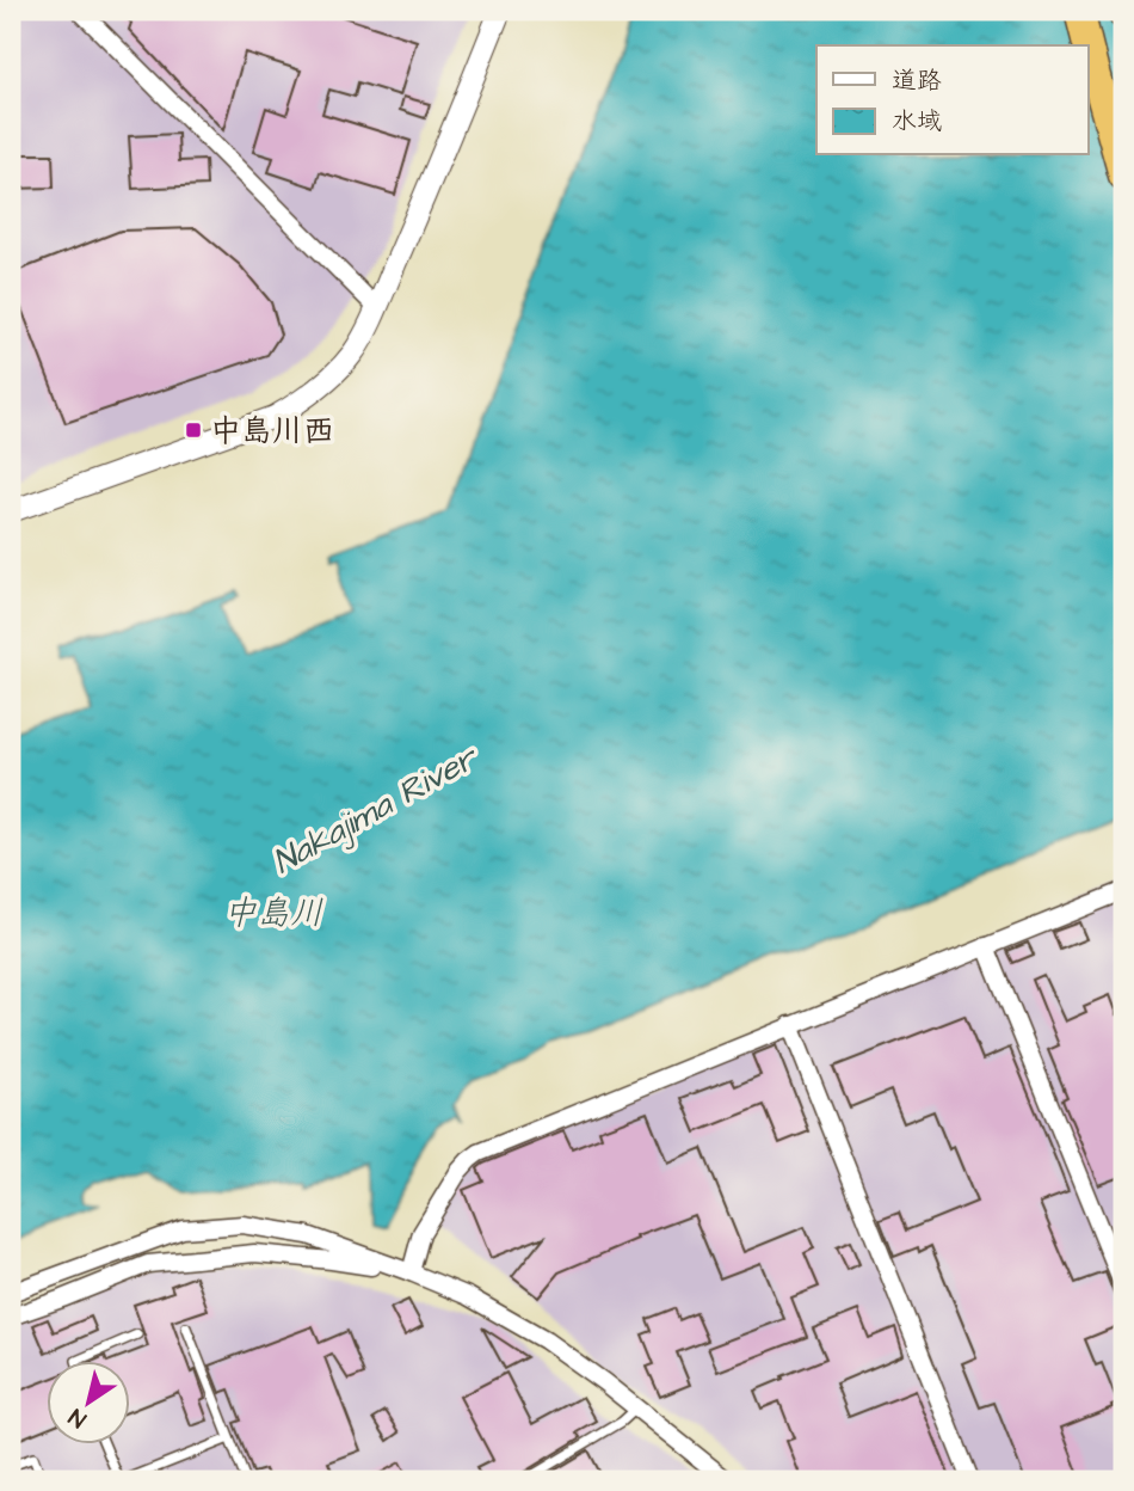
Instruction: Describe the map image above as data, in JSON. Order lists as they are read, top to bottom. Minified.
{"water":["Nakajima River","中島川"],"places":{"transit":["中島川西"]},"legend":["道路","水域"],"north":"bottom left"}
